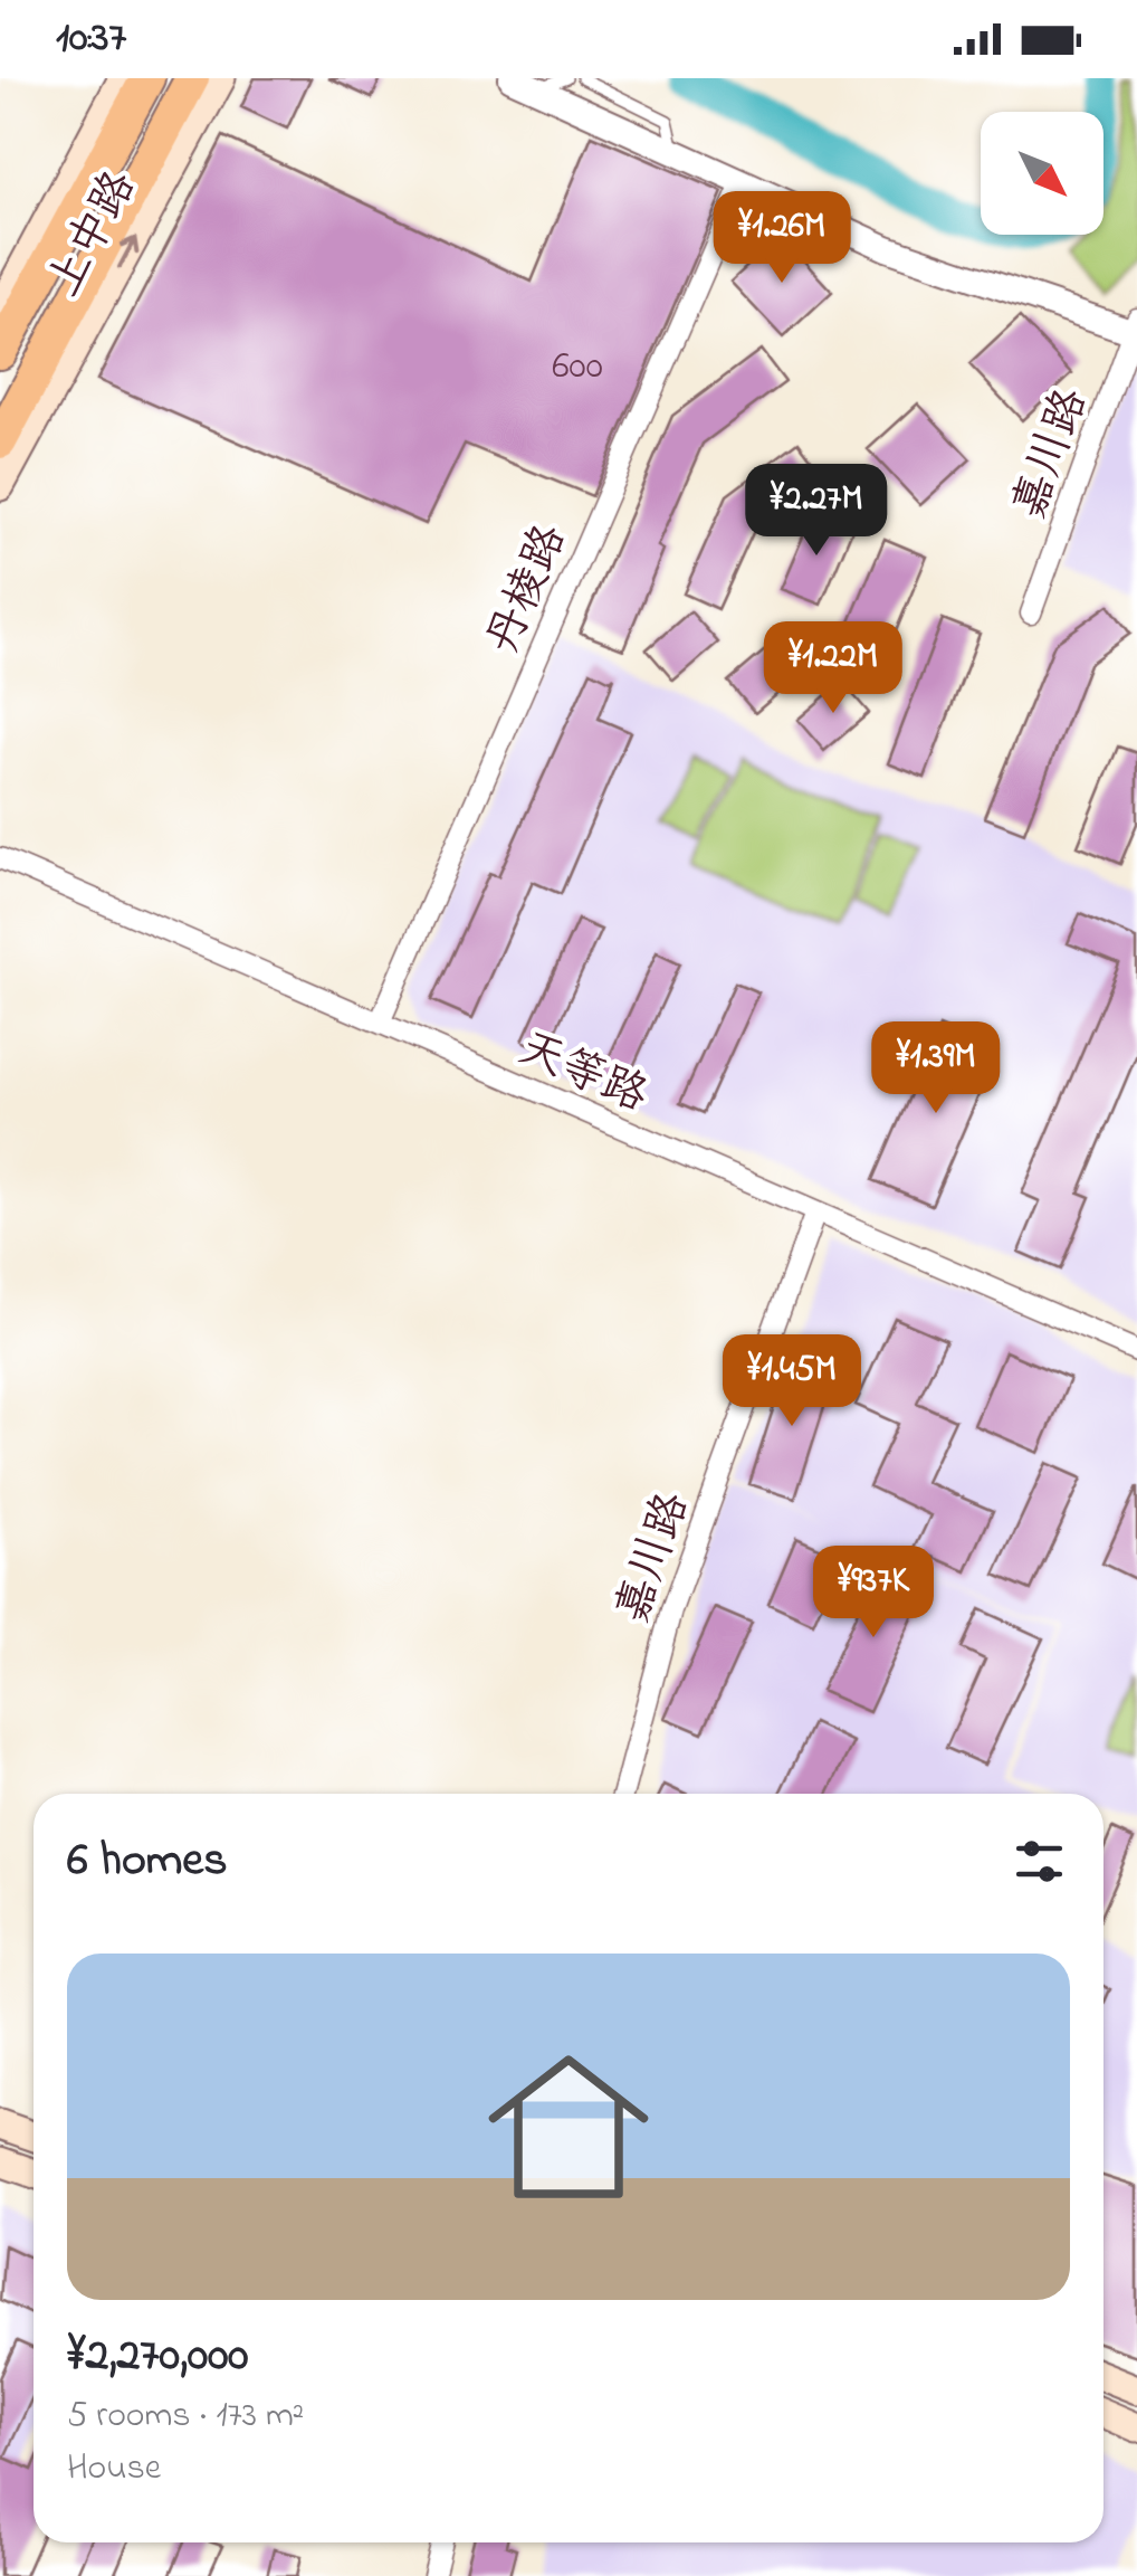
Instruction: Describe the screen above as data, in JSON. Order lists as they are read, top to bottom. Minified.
{"streets":{"main road":["上中路"],"street":["嘉川路","丹棱路","天等路"]},"crossings":[["嘉川路","天等路"],["丹棱路","天等路"]],"house_numbers":["600"],"north":"bottom right","page":{"status":"10:37","price":["¥1.26M","¥2.27M","¥1.22M","¥1.39M","¥1.45M","¥937K"],"heading":"6 homes","list":[{"name":"¥2,270,000","note":"5 rooms · 173 m² · House"}]}}
